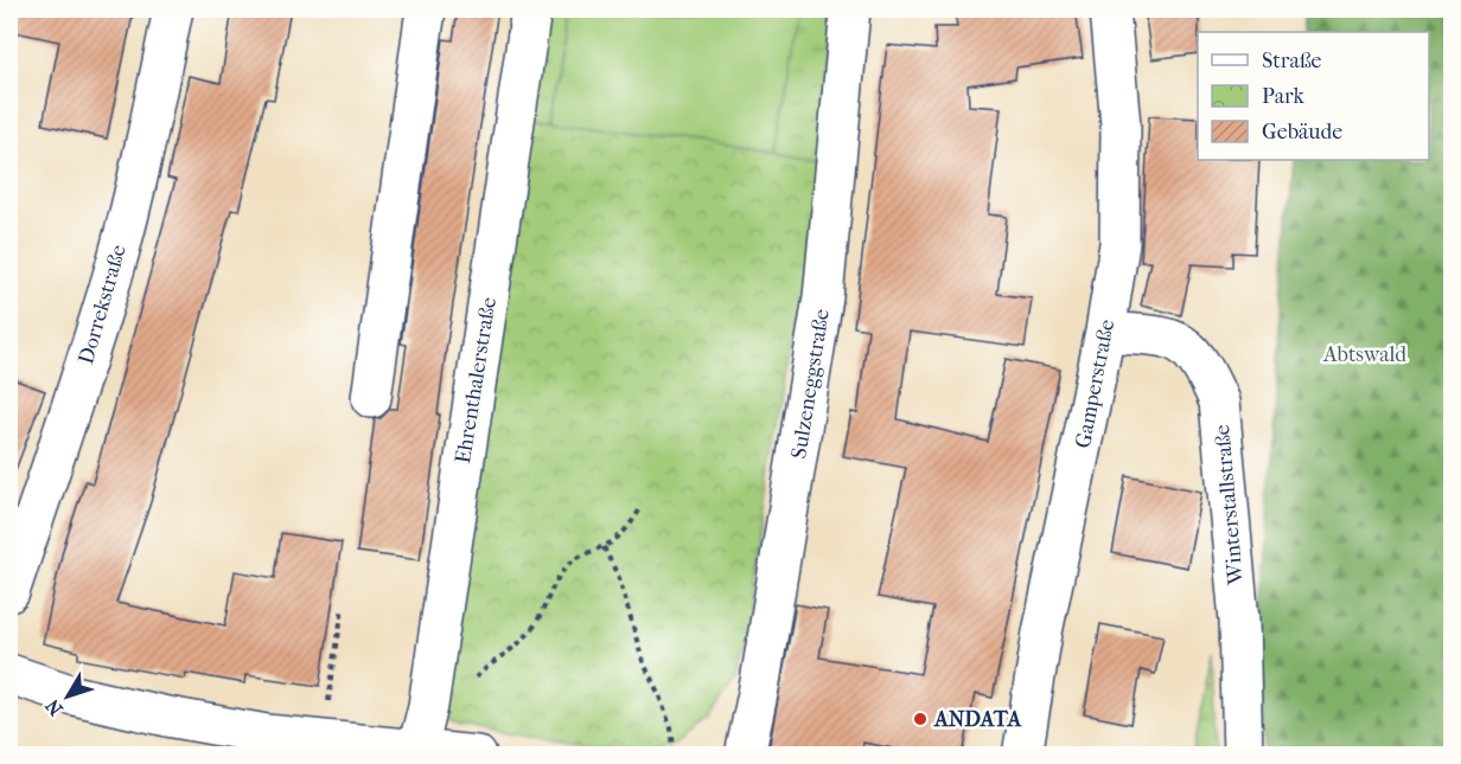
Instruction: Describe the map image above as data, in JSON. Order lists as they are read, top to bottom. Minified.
{"streets":{"street":["Dorrekstraße","Ehrenthalerstraße","Sulzeneggstraße","Gamperstraße","Winterstallstraße"]},"crossings":[["Gamperstraße","Winterstallstraße"]],"parks":["Abtswald"],"places":["ANDATA"],"legend":["Straße","Park","Gebäude"],"north":"bottom left"}
